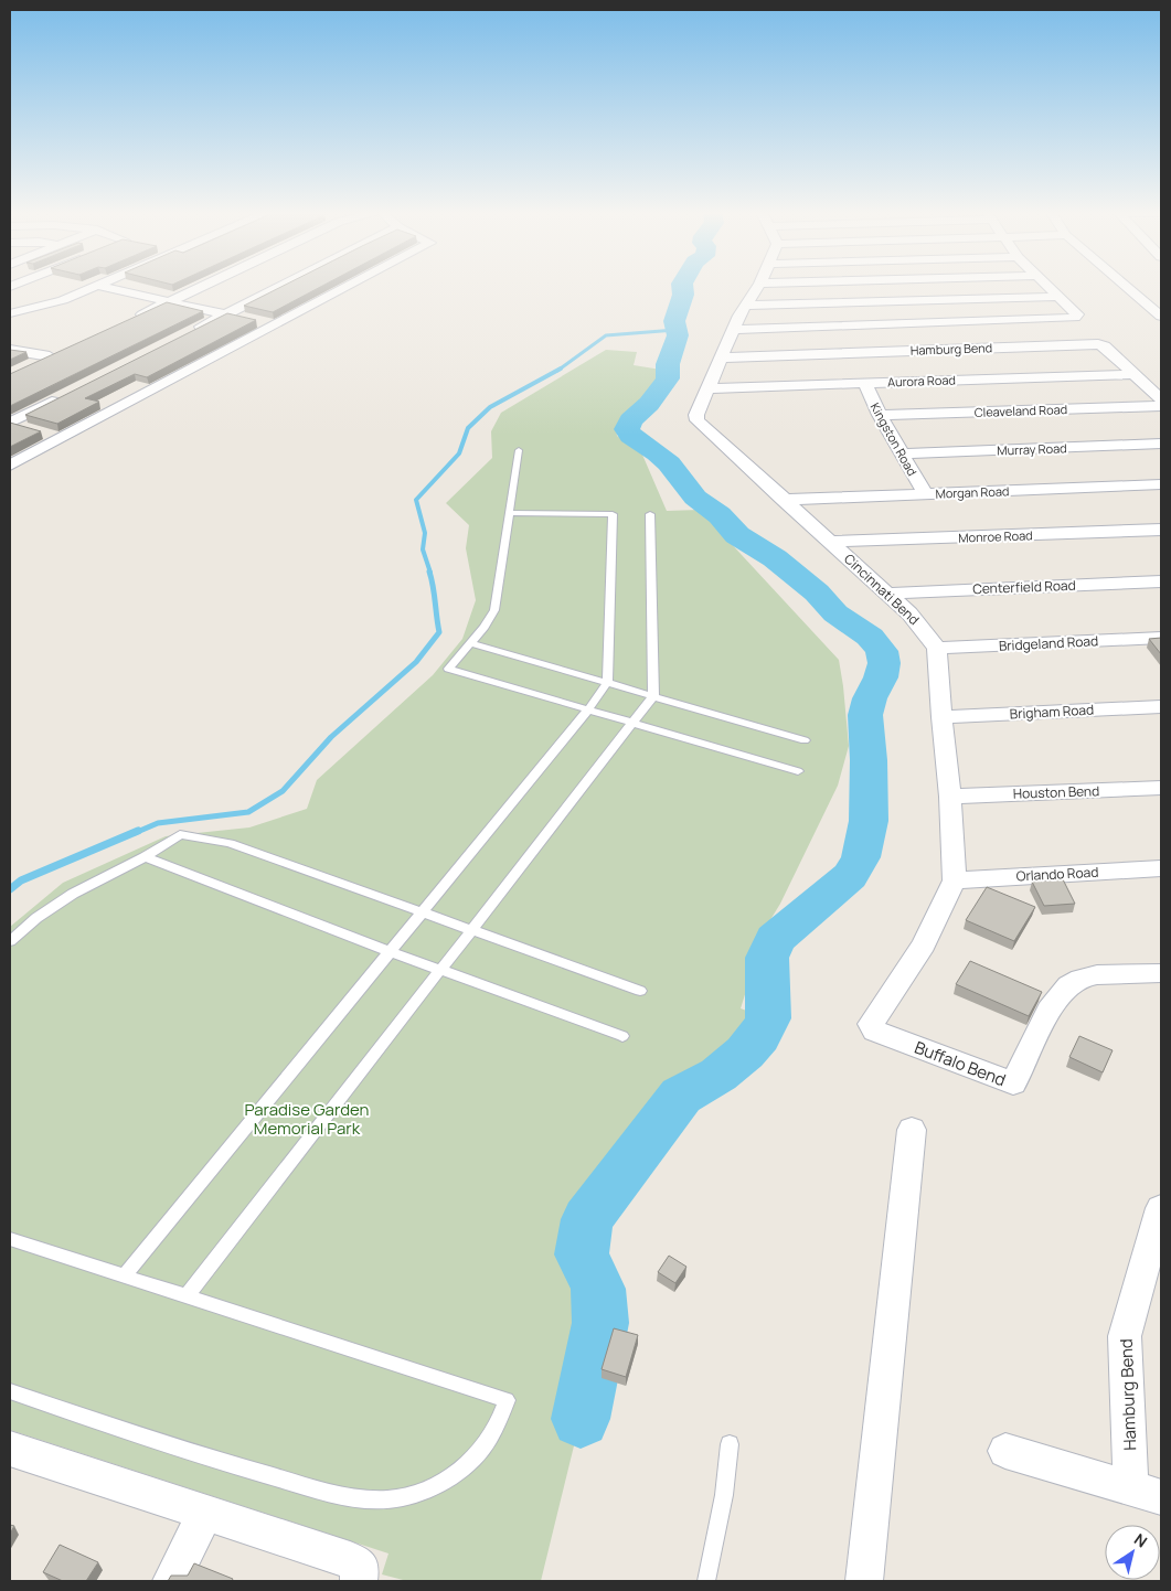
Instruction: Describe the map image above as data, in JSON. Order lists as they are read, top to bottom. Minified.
{"streets":{"street":["Hamburg Bend","Aurora Road","Cleaveland Road","Kingston Road","Murray Road","Morgan Road","Monroe Road","Centerfield Road","Cincinnati Bend","Bridgeland Road","Brigham Road","Houston Bend","Orlando Road","Buffalo Bend"]},"crossings":[["Hamburg Bend","Aurora Road"],["Hamburg Bend","Cincinnati Bend"],["Aurora Road","Kingston Road"],["Aurora Road","Cincinnati Bend"],["Cleaveland Road","Kingston Road"],["Kingston Road","Murray Road"],["Kingston Road","Morgan Road"],["Morgan Road","Cincinnati Bend"],["Monroe Road","Cincinnati Bend"],["Centerfield Road","Cincinnati Bend"],["Cincinnati Bend","Bridgeland Road"],["Orlando Road","Buffalo Bend"]],"parks":["Paradise Garden Memorial Park"],"north":"top right"}
